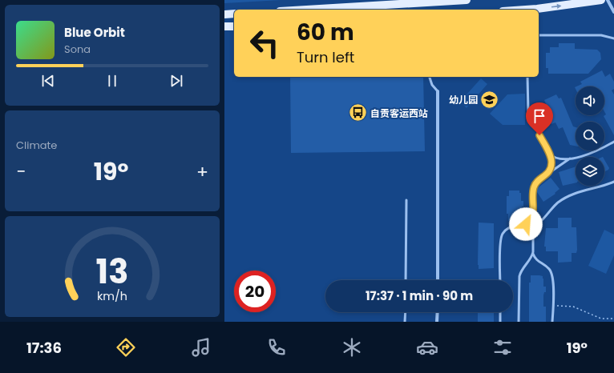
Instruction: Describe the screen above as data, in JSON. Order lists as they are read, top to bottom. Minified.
{"places":{"school or university":["幼儿园"],"bus stop":["自贡客运西站"]},"page":{"turn":["60 m","Turn left"],"song":["Blue Orbit","Sona"],"tile":"Climate","heat":["−","19°","+"],"limit":"20","trip":"17:37 · 1 min · 90 m","tabs":["17:36","19°"],"gauge":["13","km/h"]}}
